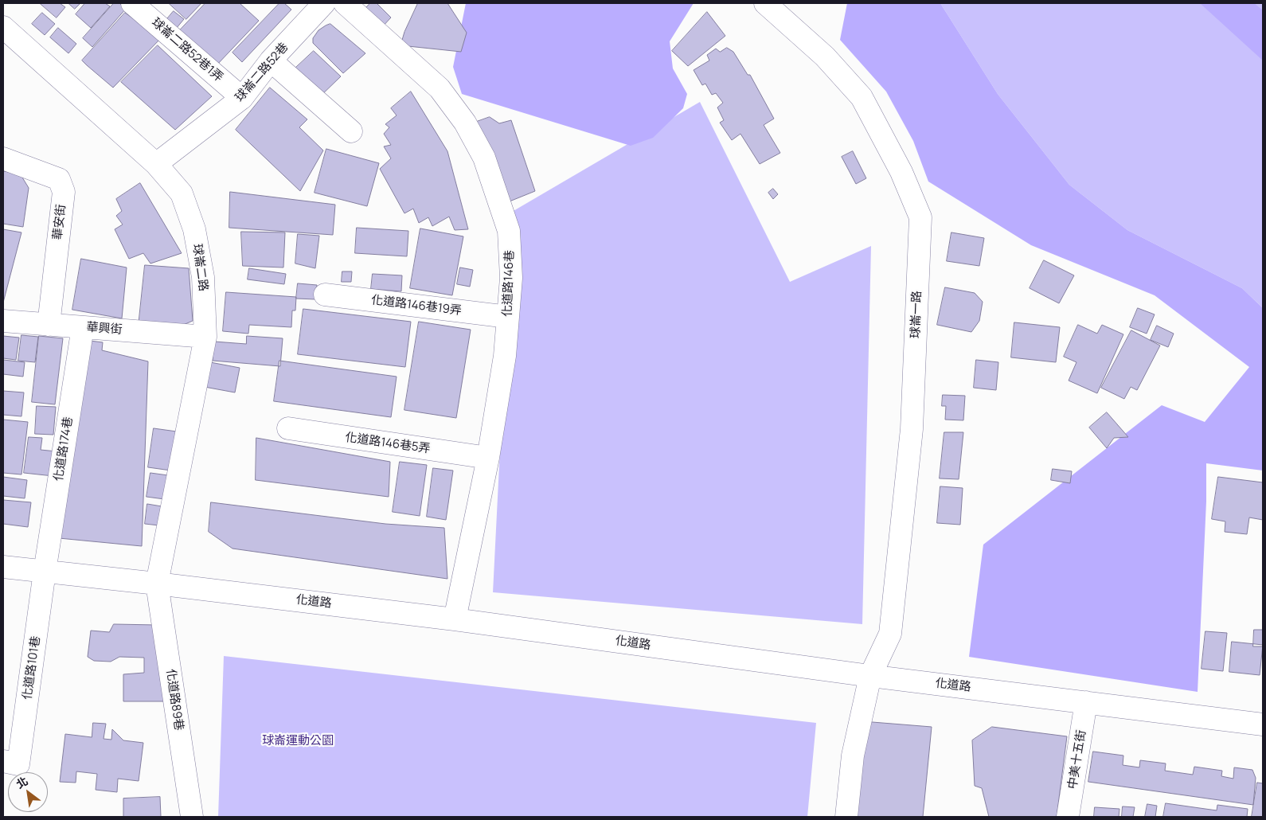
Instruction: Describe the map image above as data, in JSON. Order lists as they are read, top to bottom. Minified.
{"streets":{"street":["球崙二路52巷1弄","球崙二路52巷","華安街","球崙二路","化道路146巷","化道路146巷19弄","球崙一路","華興街","化道路146巷5弄","化道路174巷","化道路","化道路101巷","化道路89巷","中美十五街"]},"crossings":[["球崙二路52巷1弄","球崙二路52巷"],["球崙二路52巷","球崙二路"],["華安街","華興街"],["球崙二路","華興街"],["球崙二路","化道路"],["球崙二路","化道路89巷"],["化道路146巷","化道路146巷19弄"],["化道路146巷","化道路146巷5弄"],["化道路146巷","化道路"],["球崙一路","化道路"],["華興街","化道路174巷"],["化道路174巷","化道路"],["化道路174巷","化道路101巷"],["化道路","化道路101巷"],["化道路","化道路89巷"],["化道路","中美十五街"]],"parks":["球崙運動公園"],"north":"top left"}
